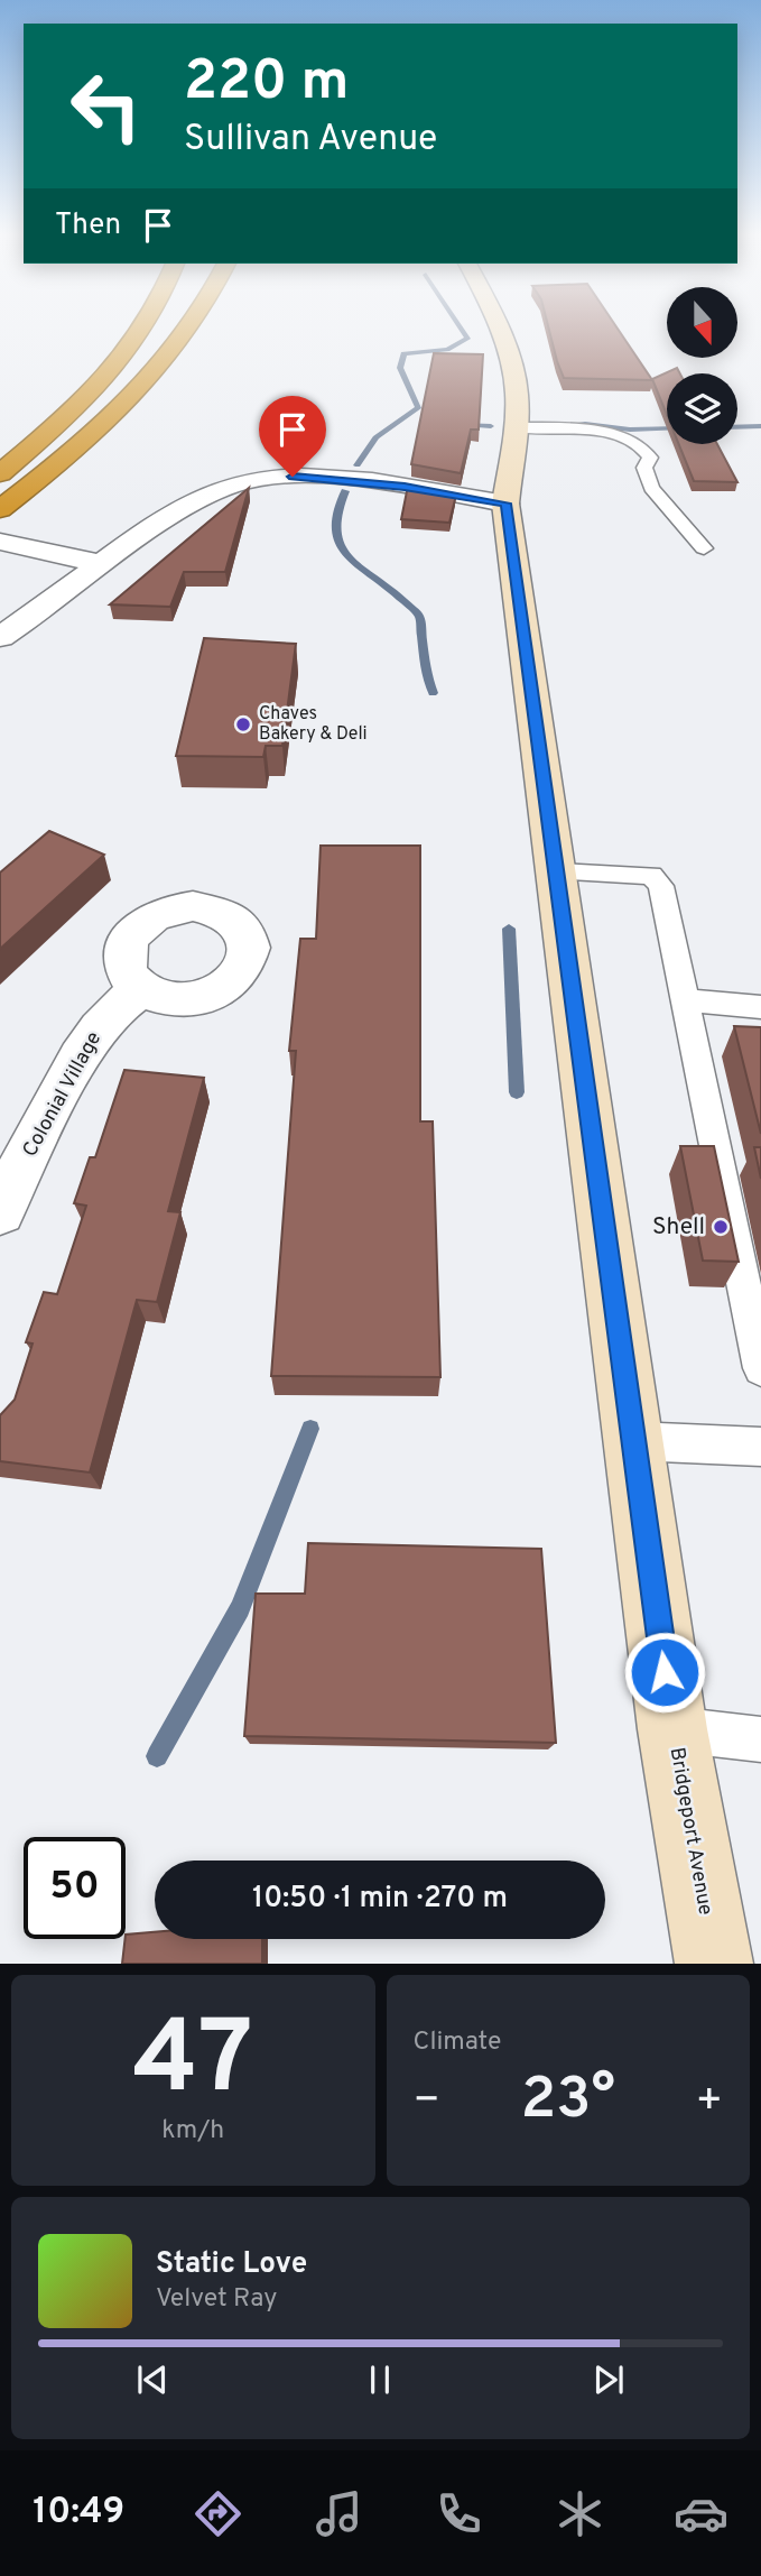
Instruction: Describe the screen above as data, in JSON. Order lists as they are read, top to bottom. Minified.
{"streets":{"main road":["Bridgeport Avenue"],"street":["Colonial Village"]},"places":["Chaves Bakery & Deli","Shell"],"north":"bottom","page":{"turn":["220 m","Sullivan Avenue"],"then":"Then","limit":"50","trip":"10:50 · 1 min · 270 m","tile":[["47","km/h"],"Climate"],"heat":["−","23°","+"],"song":["Static Love","Velvet Ray"],"tabs":"10:49"}}
